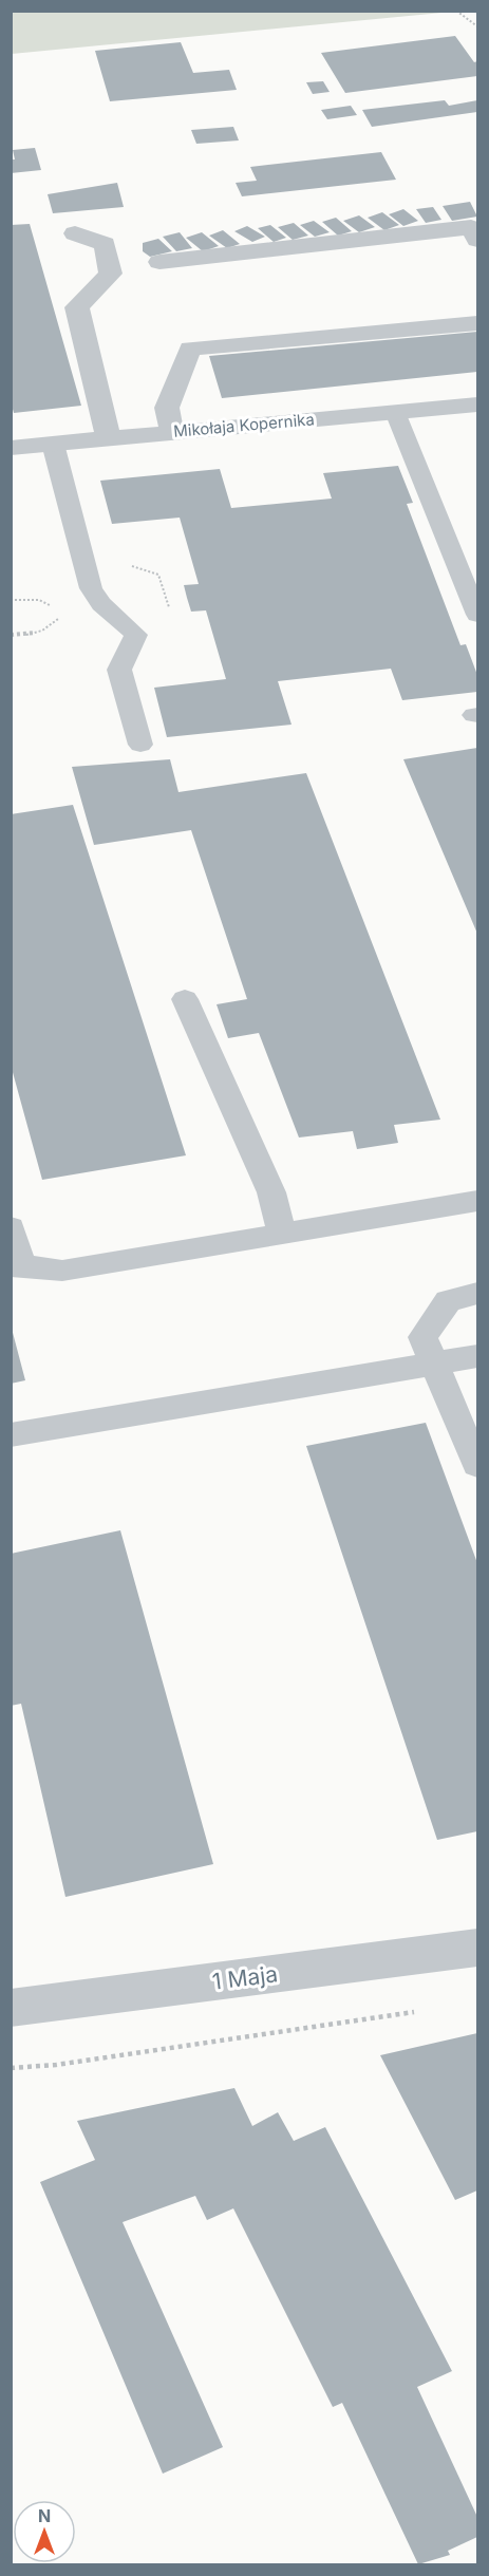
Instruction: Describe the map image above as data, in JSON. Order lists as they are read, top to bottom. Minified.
{"streets":{"street":["Mikołaja Kopernika","1 Maja"]},"north":"top"}
